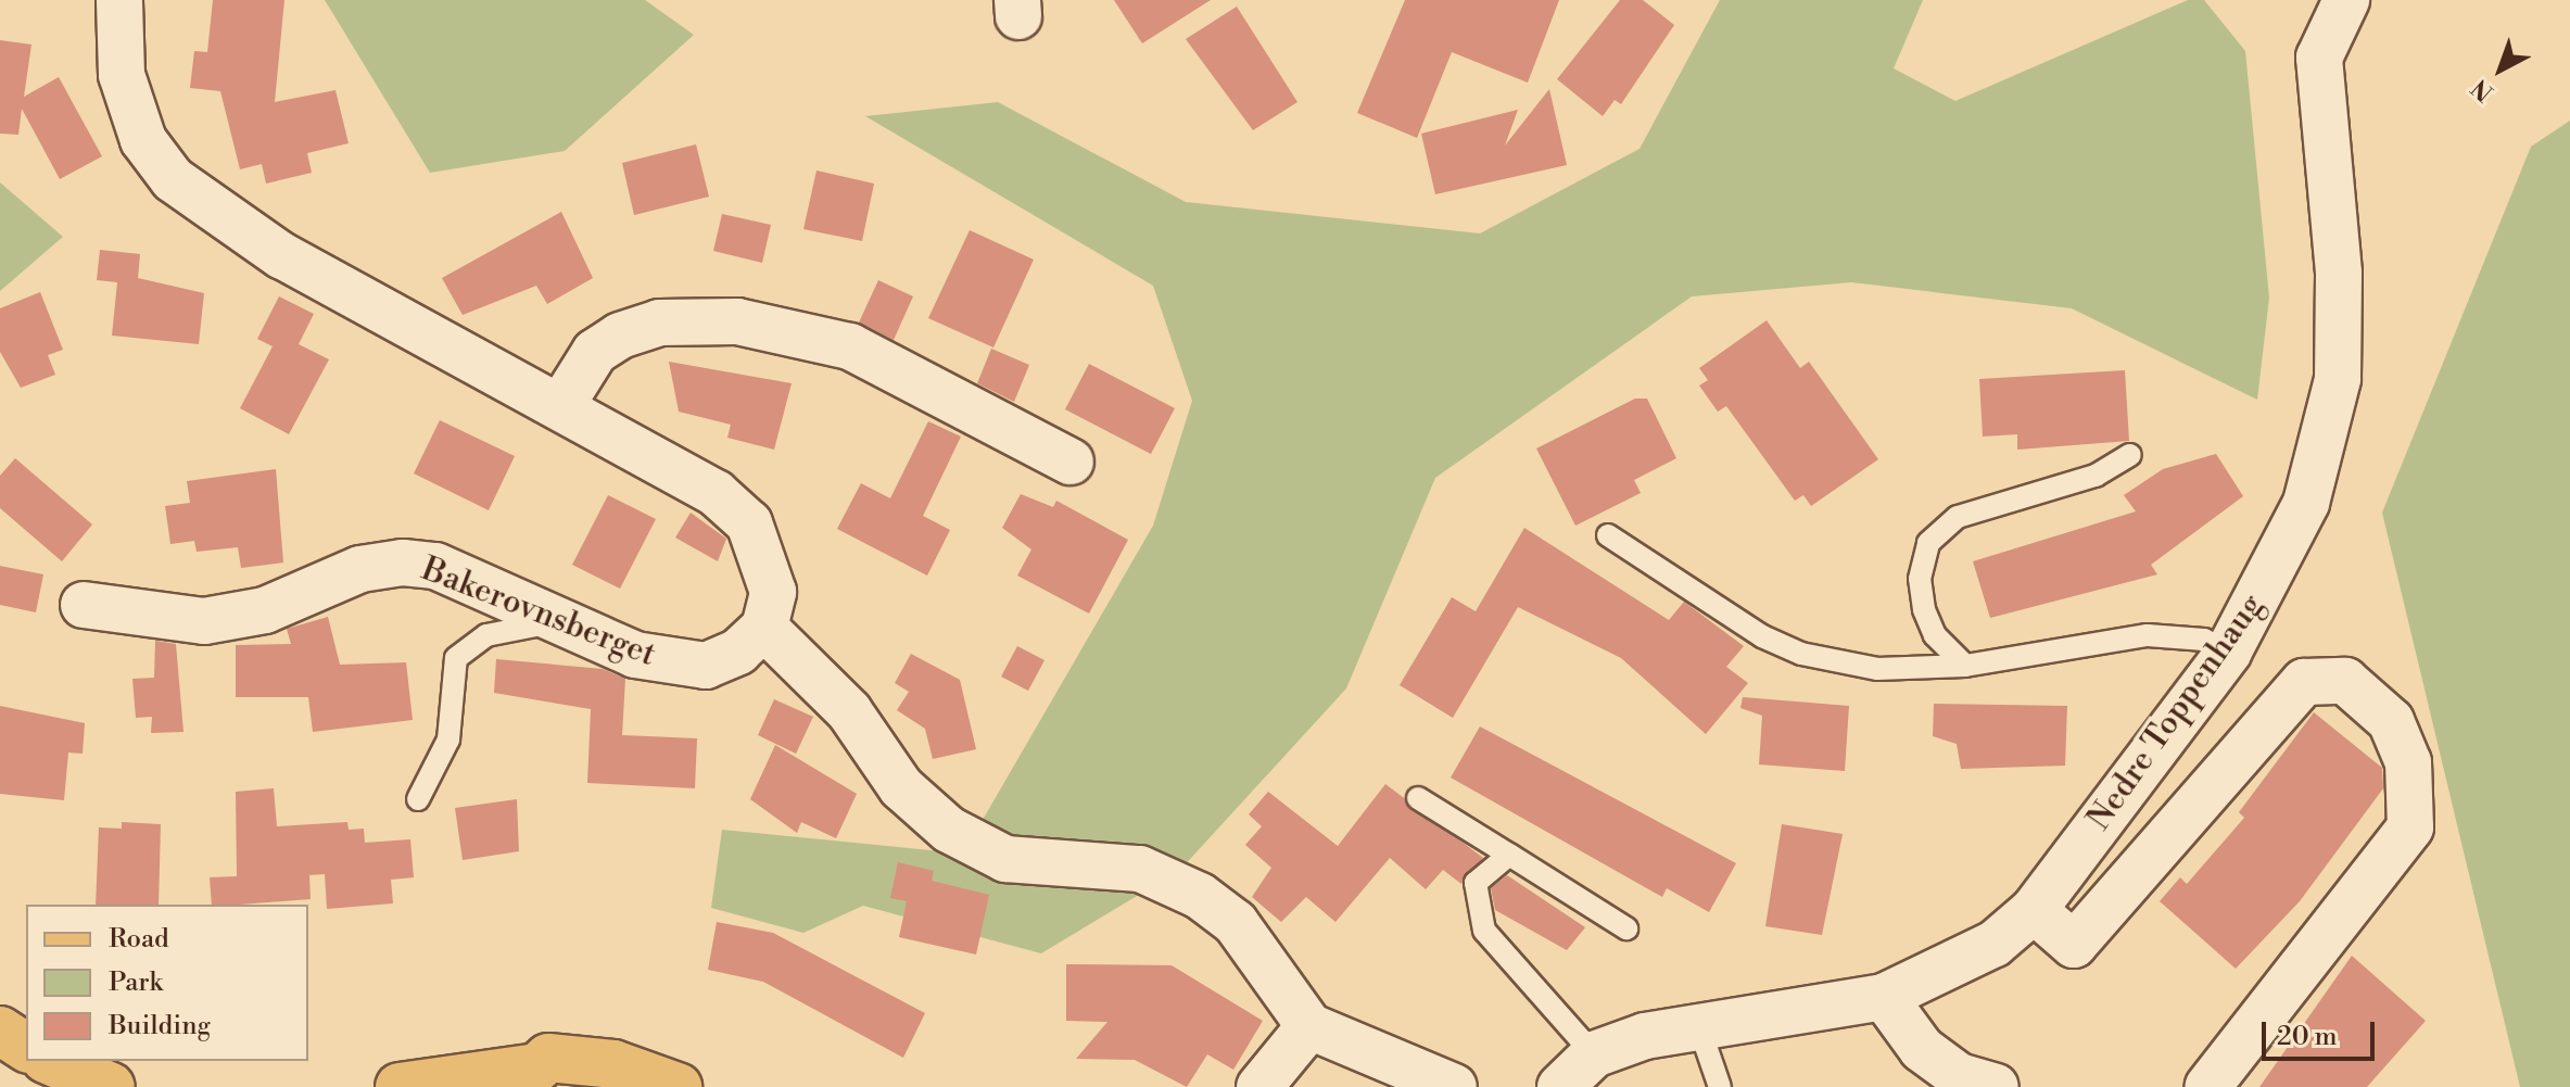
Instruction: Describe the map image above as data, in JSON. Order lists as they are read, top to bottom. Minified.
{"streets":{"street":["Bakerovnsberget","Nedre Toppenhaug"]},"legend":["Road","Park","Building"],"scale_bar":"20 m","north":"bottom left"}
